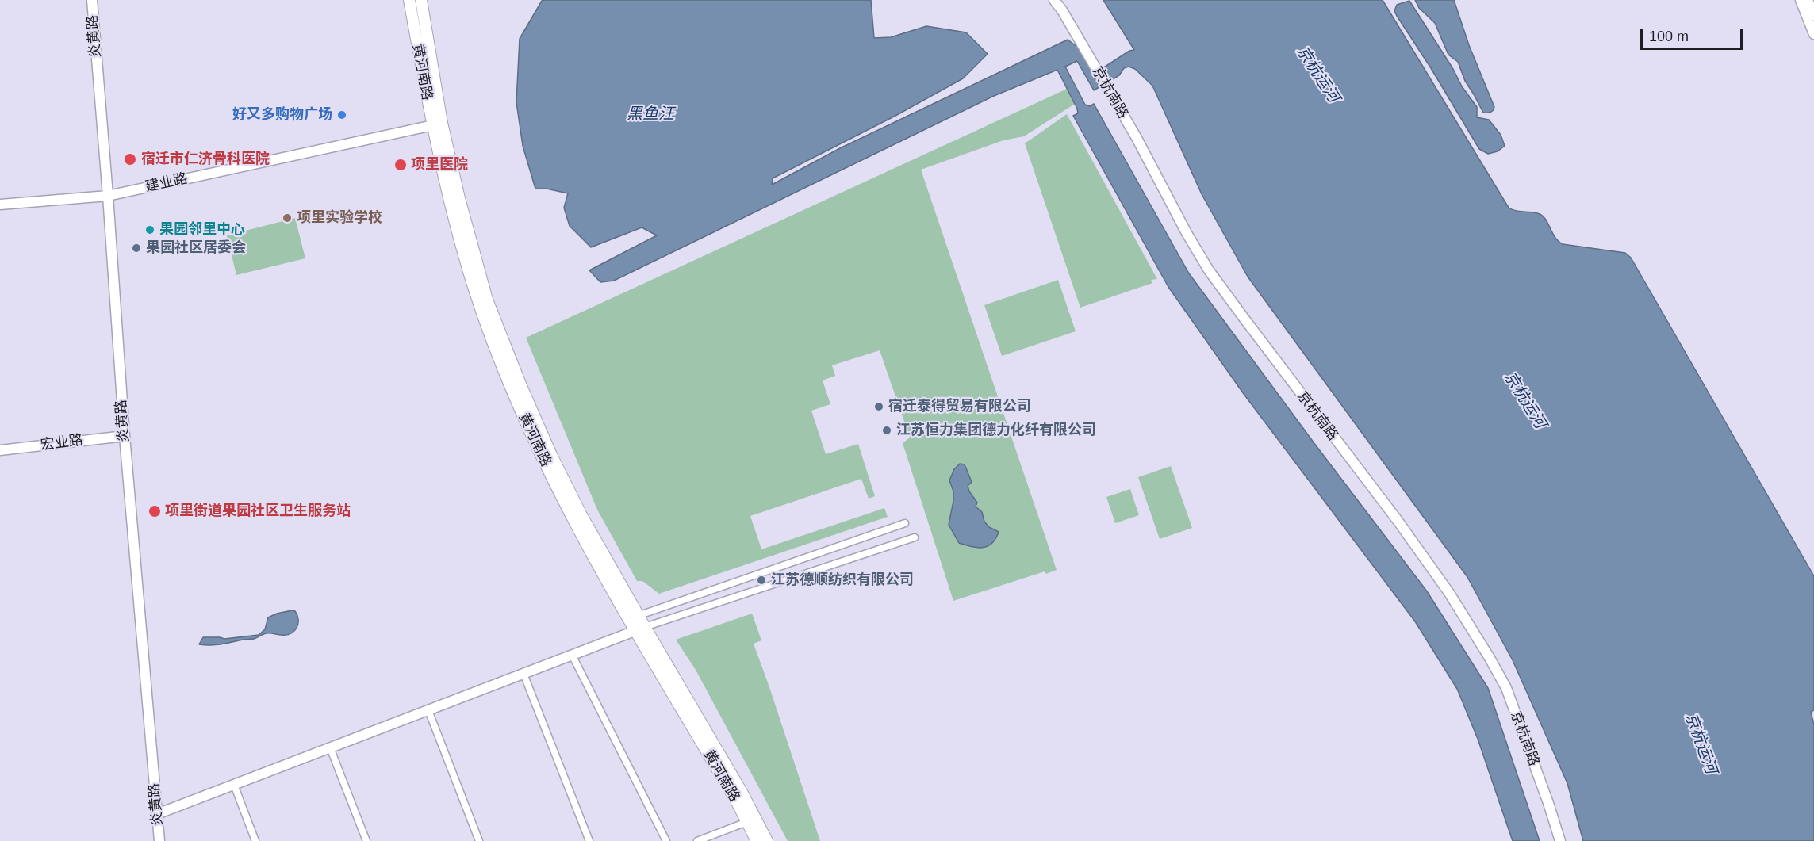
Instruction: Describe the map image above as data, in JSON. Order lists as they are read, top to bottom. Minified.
{"streets":{"main road":["黄河南路"],"street":["炎黄路","京杭南路","建业路","宏业路"]},"crossings":[["炎黄路","建业路"],["炎黄路","宏业路"],["黄河南路","建业路"]],"water":["京杭运河","黑鱼汪"],"places":["好又多购物广场","宿迁市仁济骨科医院","项里医院","项里实验学校","果园邻里中心","果园社区居委会","宿迁泰得贸易有限公司","江苏恒力集团德力化纤有限公司","项里街道果园社区卫生服务站","江苏德顺纺织有限公司"],"scale_bar":"100 m"}
